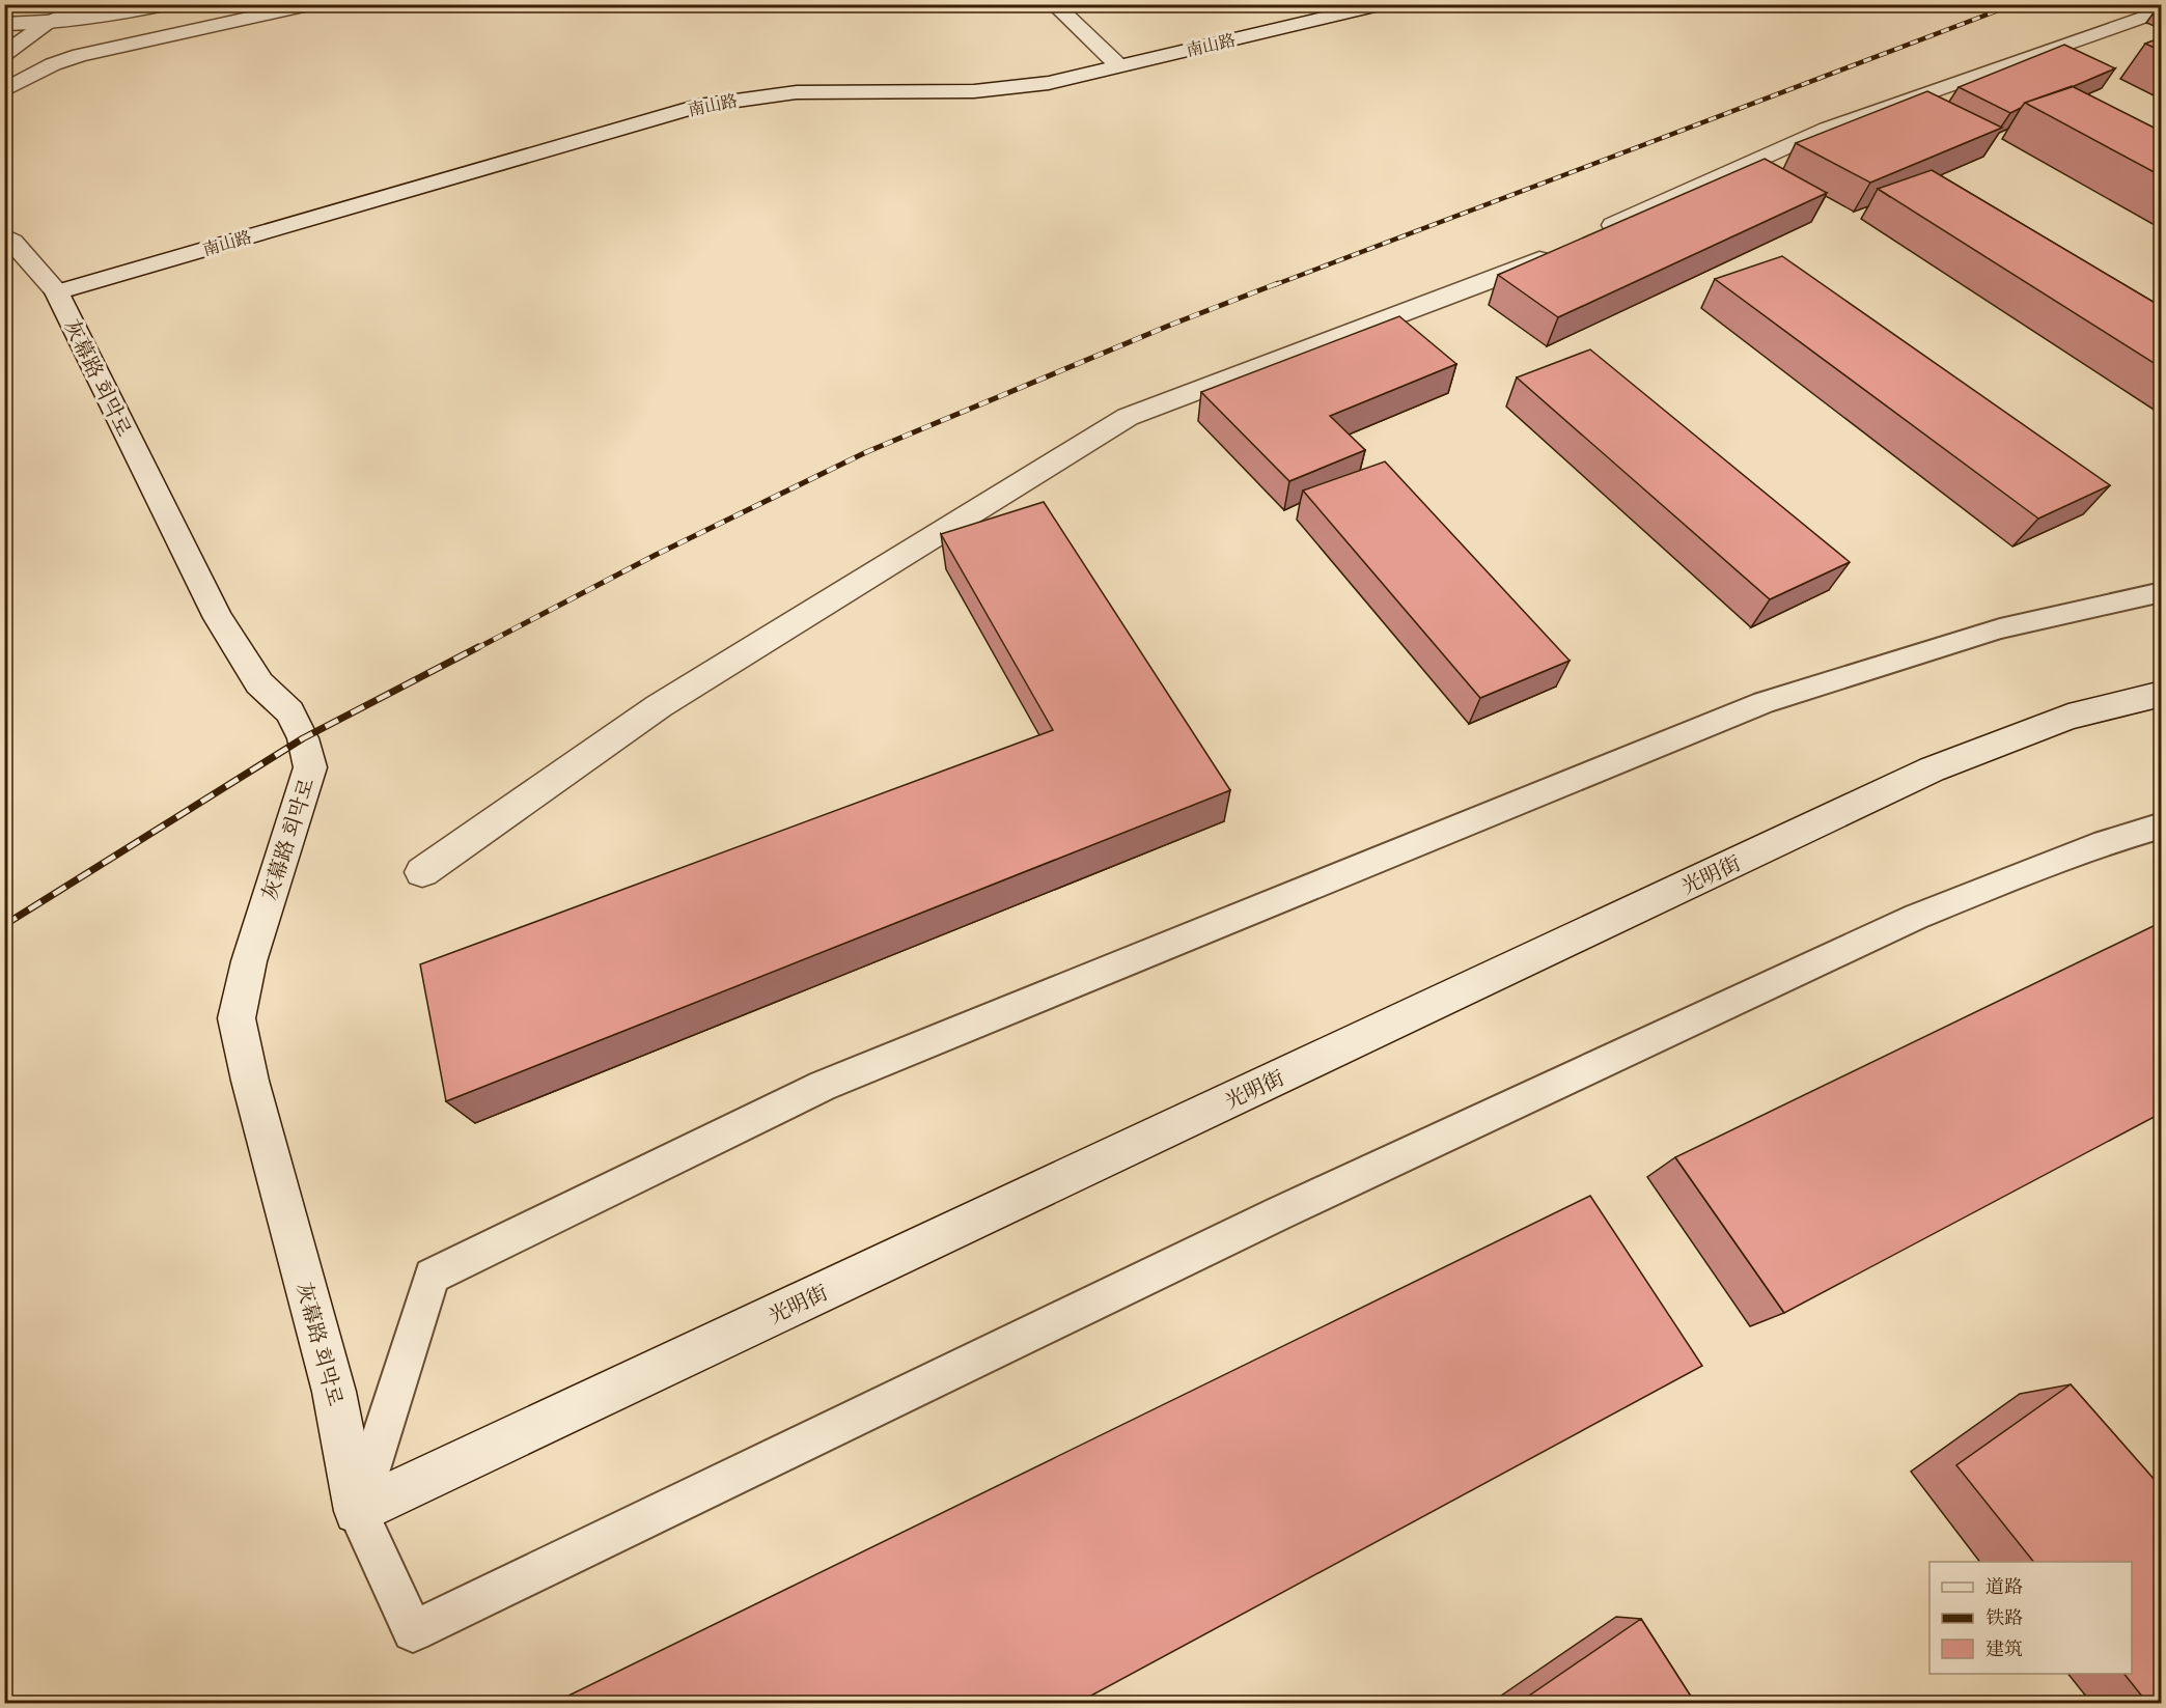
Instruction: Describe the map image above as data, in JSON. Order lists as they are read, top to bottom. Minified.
{"streets":{"main road":["南山路","灰幕路 회막로","光明街"]},"crossings":[["南山路","灰幕路 회막로"],["灰幕路 회막로","光明街"]],"legend":["道路","铁路","建筑"]}
